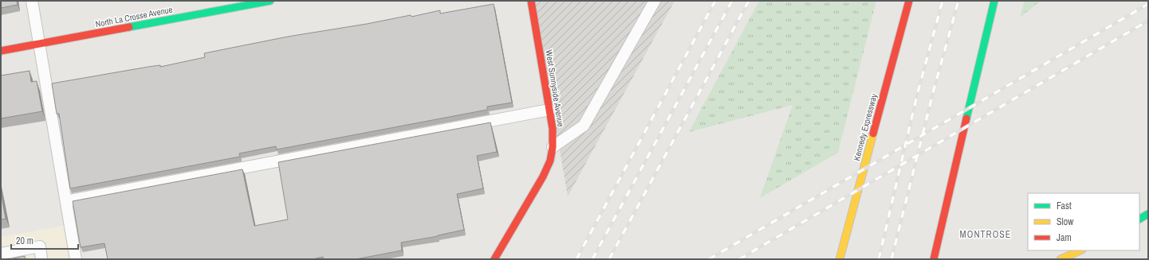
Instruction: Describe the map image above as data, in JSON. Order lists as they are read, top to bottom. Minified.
{"streets":{"main road":["North La Crosse Avenue","West Sunnyside Avenue","Kennedy Expressway"]},"districts":["MONTROSE"],"legend":["Fast","Slow","Jam"],"scale_bar":"20 m"}
